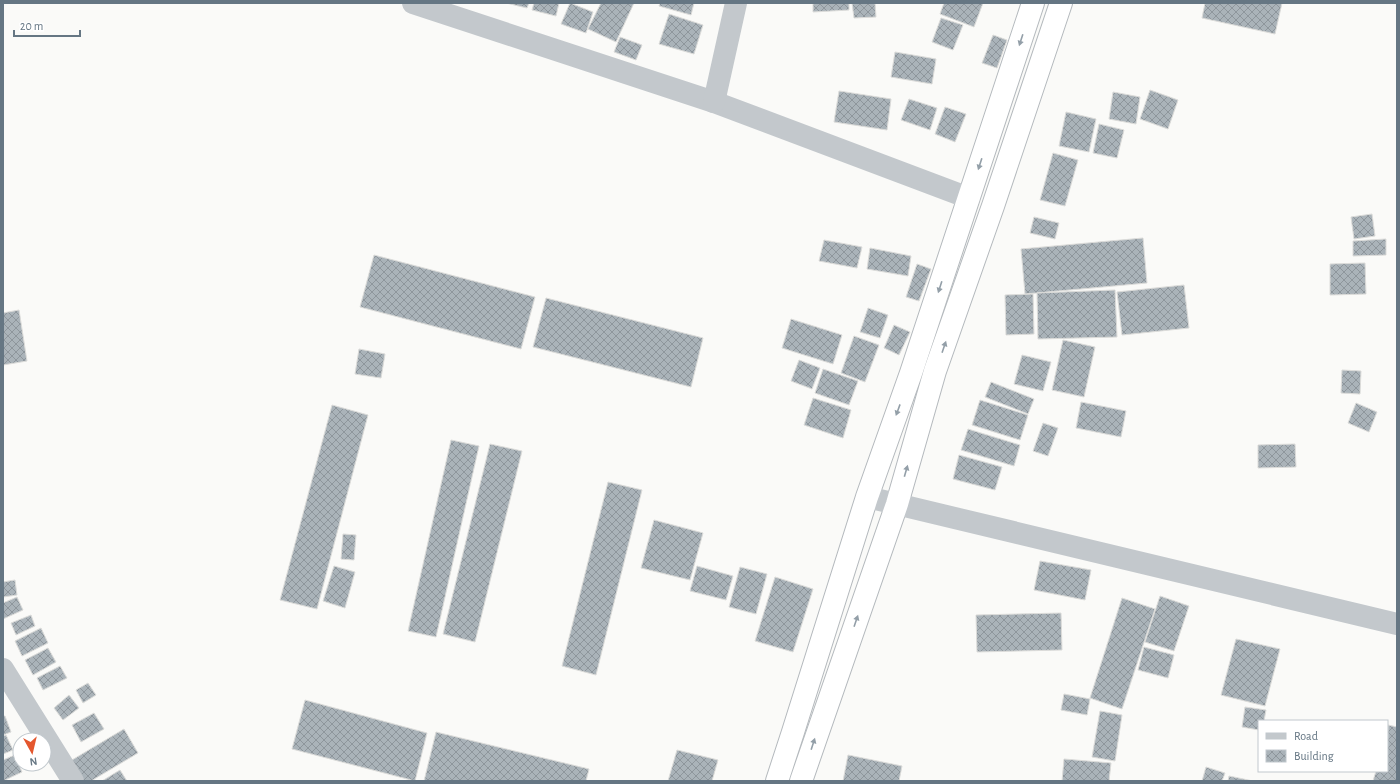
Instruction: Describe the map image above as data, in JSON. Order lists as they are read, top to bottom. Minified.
{"legend":["Road","Building"],"scale_bar":"20 m","north":"bottom"}
